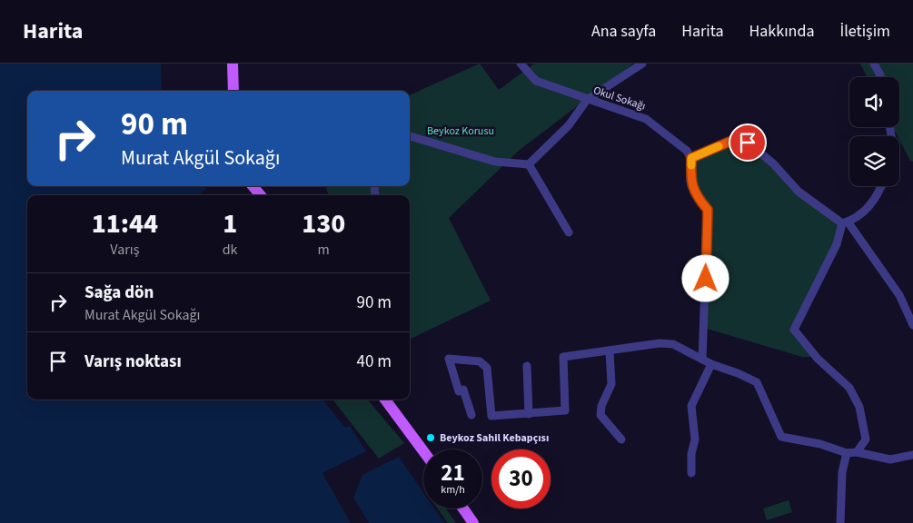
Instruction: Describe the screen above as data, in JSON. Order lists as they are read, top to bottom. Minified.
{"streets":{"street":["Okul Sokağı"]},"parks":["Beykoz Korusu"],"places":["Beykoz Sahil Kebapçısı"],"page":{"header":"Harita","nav":["Ana sayfa","Harita","Hakkında","İletişim"],"turn":["90 m","Murat Akgül Sokağı"],"eta":["11:44","Varış","1","dk","130","m"],"list":[{"name":"Sağa dön","note":"Murat Akgül Sokağı","value":"90 m"},{"name":"Varış noktası","value":"40 m"}],"speed":"21 km/h","limit":"30"}}
